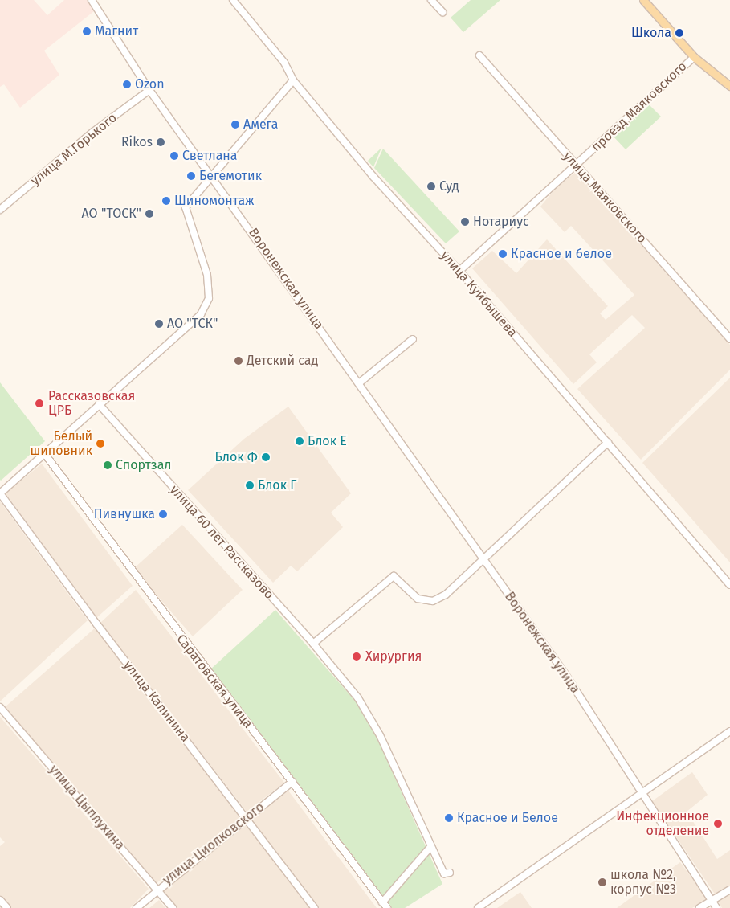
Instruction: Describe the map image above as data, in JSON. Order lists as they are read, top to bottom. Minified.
{"streets":{"street":["проезд Маяковского","улица М.Горького","улица Маяковского","Воронежская улица","улица Куйбышева","улица 60 лет Рассказово","Саратовская улица","улица Калинина","улица Цыплухина","улица Циолковского"]},"crossings":[["проезд Маяковского","улица Маяковского"],["проезд Маяковского","улица Куйбышева"],["улица М.Горького","Воронежская улица"],["Саратовская улица","улица Циолковского"],["улица Калинина","улица Циолковского"],["улица Цыплухина","улица Циолковского"]],"places":["Магнит","Школа","Ozon","Амега","Rikos","Светлана","Бегемотик","Суд","Шиномонтаж","АО \"ТОСК\"","Нотариус","Красное и белое","АО \"ТСК\"","Детский сад","Рассказовская ЦРБ","Блок Е","Белый шиповник","Блок Ф","Спортзал","Блок Г","Пивнушка","Хирургия","Красное и Белое","Инфекционное отделение","школа №2, корпус №3"]}
